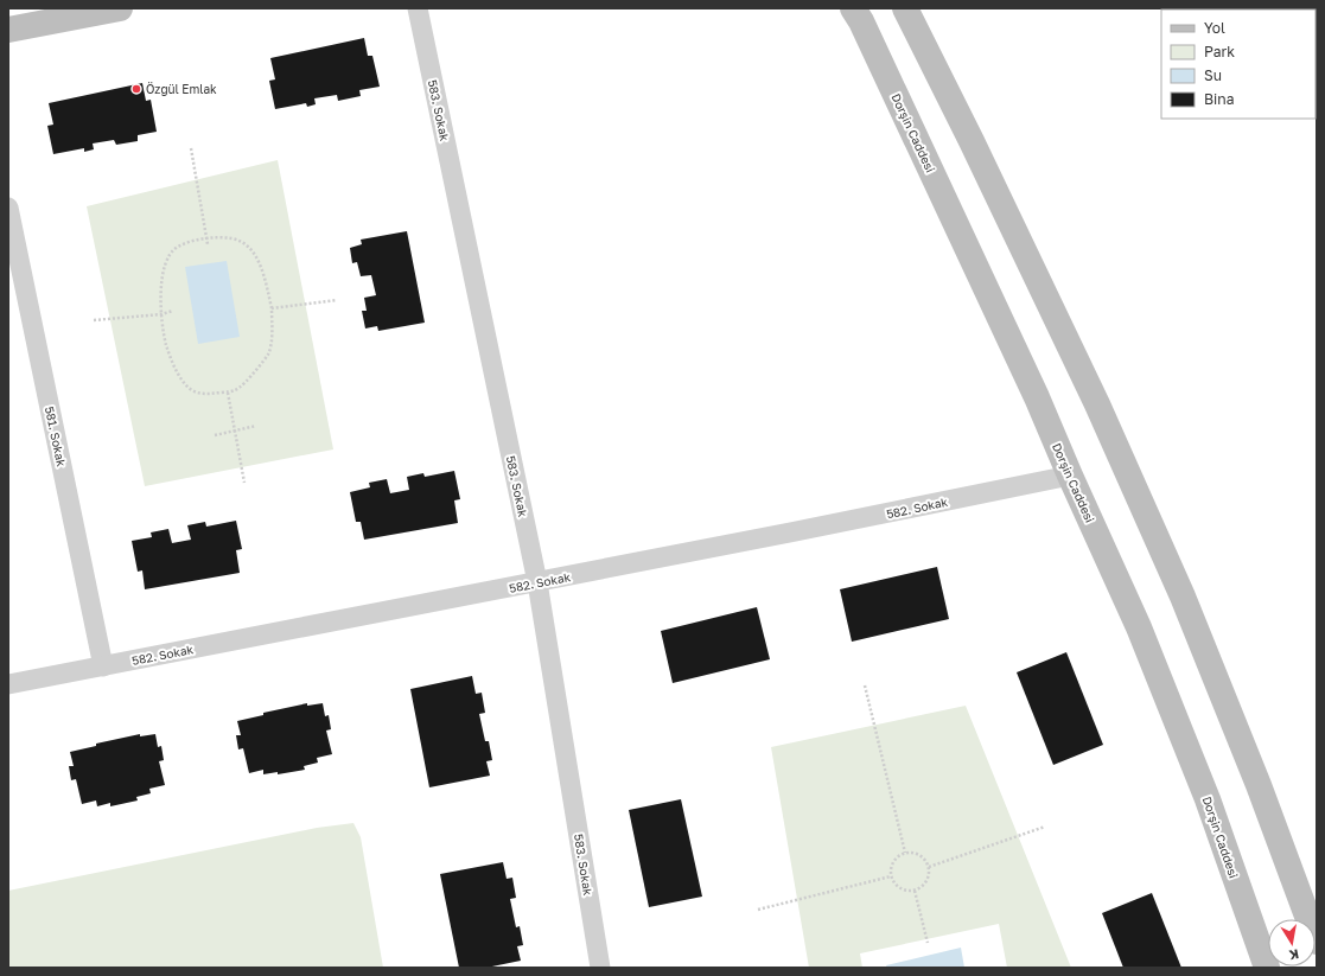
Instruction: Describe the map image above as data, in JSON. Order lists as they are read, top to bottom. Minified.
{"streets":{"main road":["Dorşin Caddesi"],"street":["583. Sokak","581. Sokak","582. Sokak"]},"crossings":[["583. Sokak","582. Sokak"],["Dorşin Caddesi","582. Sokak"],["581. Sokak","582. Sokak"]],"places":["Özgül Emlak"],"legend":["Yol","Park","Su","Bina"],"north":"bottom"}
